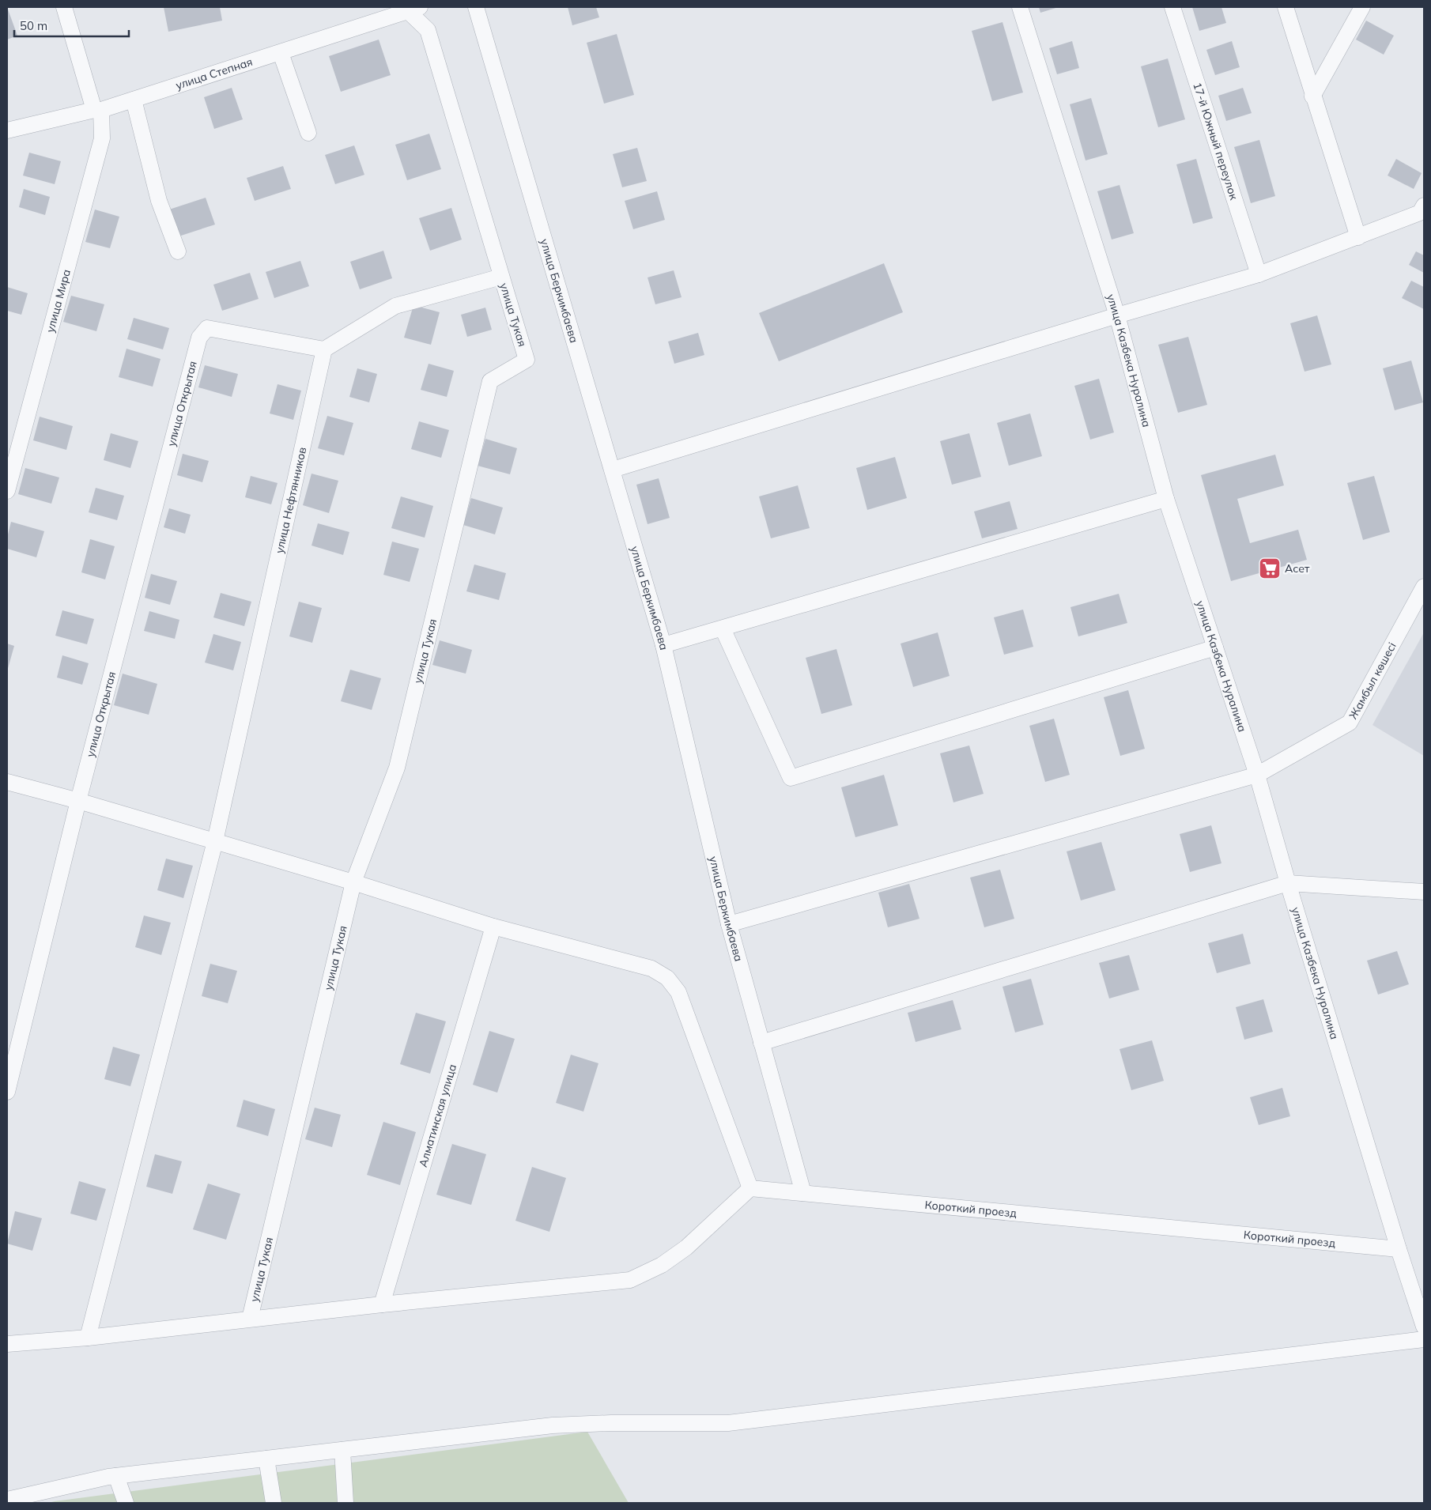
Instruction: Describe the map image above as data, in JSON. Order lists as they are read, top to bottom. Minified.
{"streets":{"street":["улица Степная","17-й Южный переулок","улица Беркимбаева","улица Мира","улица Тукая","улица Казбека Нуралина","улица Открытая","улица Нефтянников","Жамбыл көшесі","Алматинская улица","Короткий проезд"]},"crossings":[["улица Степная","улица Мира"],["улица Степная","улица Тукая"],["улица Беркимбаева","Жамбыл көшесі"],["улица Беркимбаева","Короткий проезд"],["улица Казбека Нуралина","Жамбыл көшесі"],["улица Казбека Нуралина","Короткий проезд"],["улица Открытая","улица Нефтянников"]],"places":{"supermarket":["Асет"]},"scale_bar":"50 m"}
